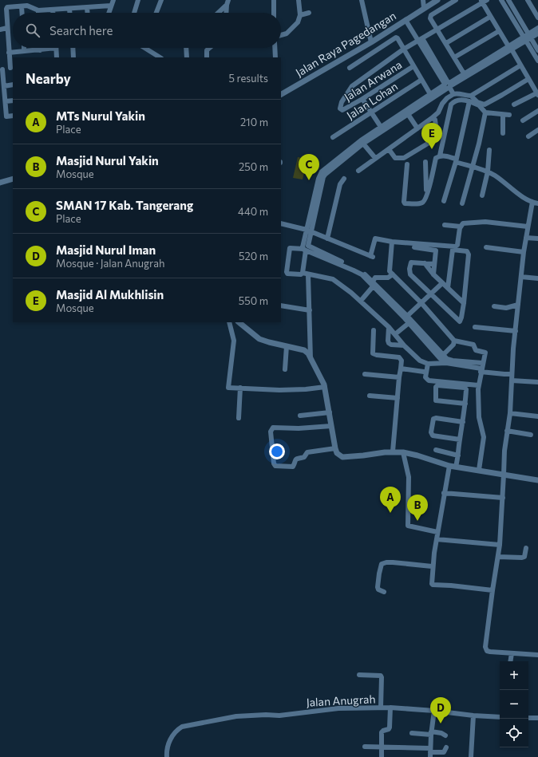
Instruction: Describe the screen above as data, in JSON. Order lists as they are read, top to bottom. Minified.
{"streets":{"street":["Jalan Raya Pagedangan","Jalan Arwana","Jalan Lohan","Jalan Anugrah"]},"page":{"search":"Search here","heading":["Nearby","5 results"],"list":[{"mark":"A","name":"MTs Nurul Yakin","note":"Place","value":"210 m"},{"mark":"B","name":"Masjid Nurul Yakin","note":"Mosque","value":"250 m"},{"mark":"C","name":"SMAN 17 Kab. Tangerang","note":"Place","value":"440 m"},{"mark":"D","name":"Masjid Nurul Iman","note":"Mosque · Jalan Anugrah","value":"520 m"},{"mark":"E","name":"Masjid Al Mukhlisin","note":"Mosque","value":"550 m"}],"pins":["E","C","A","B","D"],"map_buttons":["+","−"]}}
